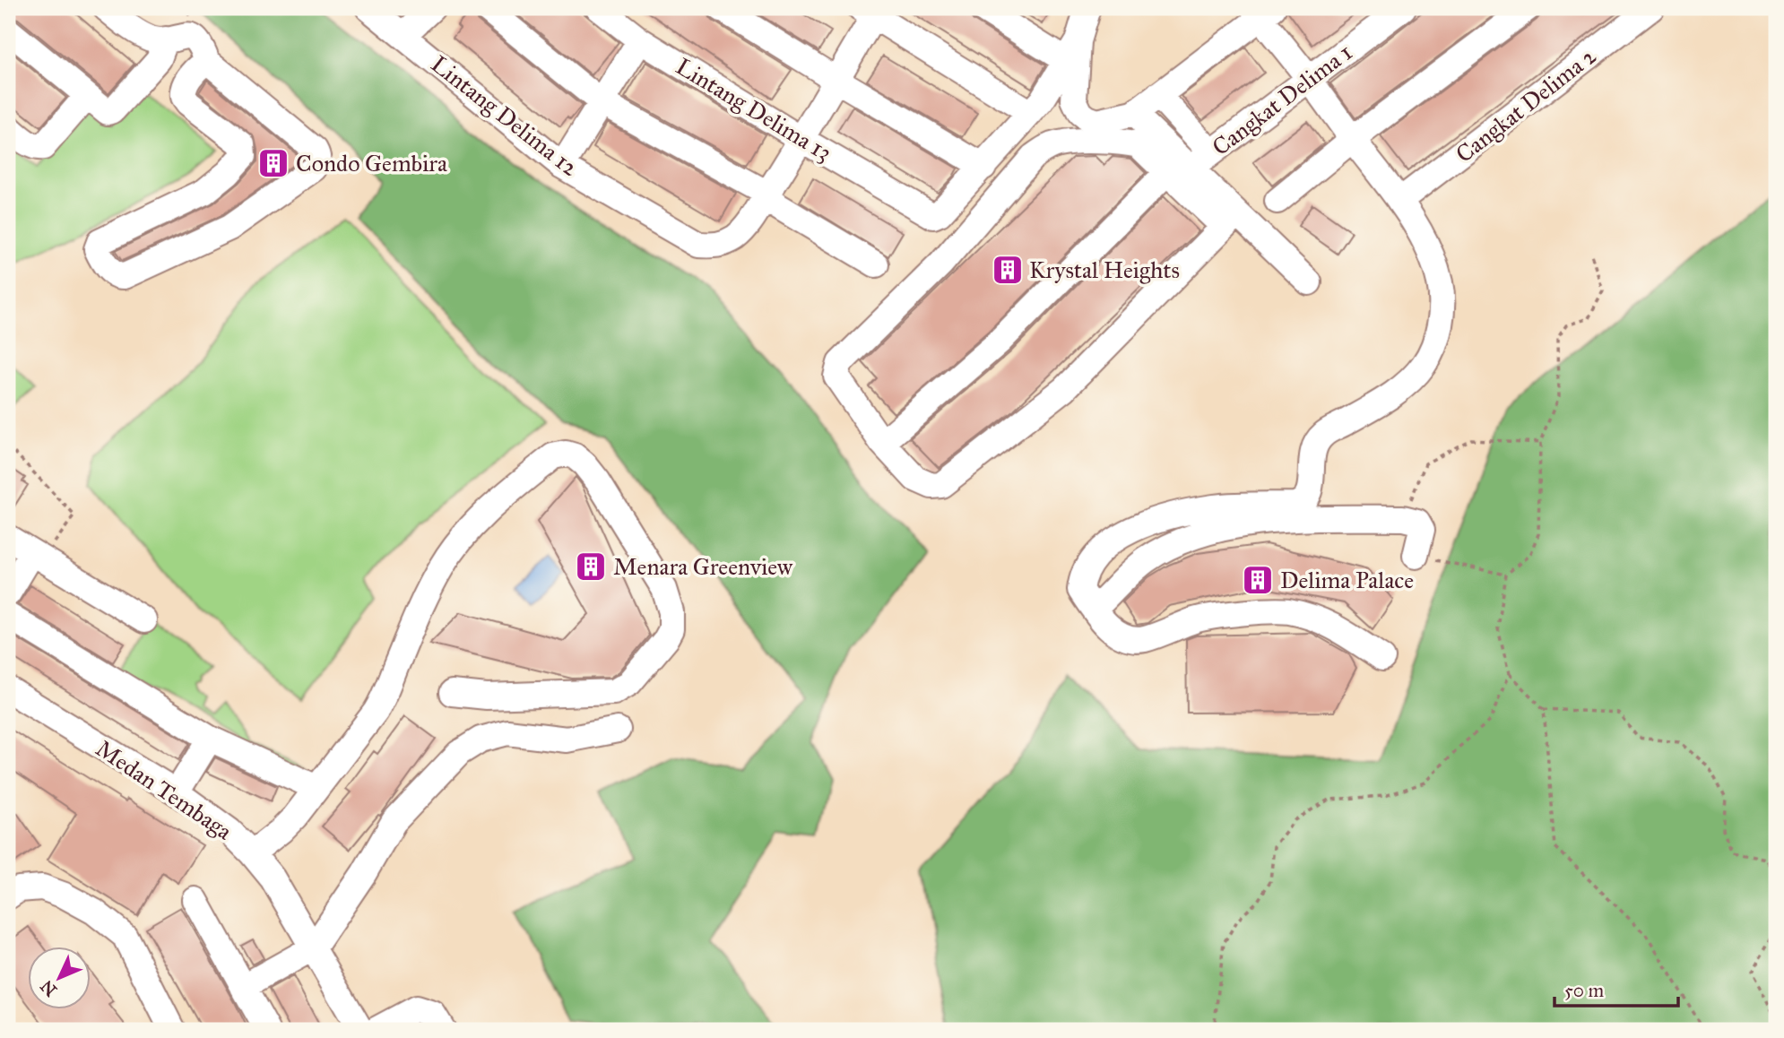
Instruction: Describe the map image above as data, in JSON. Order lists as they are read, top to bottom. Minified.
{"streets":{"street":["Cangkat Delima 1","Cangkat Delima 2","Lintang Delima 13","Lintang Delima 12","Medan Tembaga"]},"places":{"building":["Condo Gembira","Krystal Heights","Menara Greenview","Delima Palace"]},"scale_bar":"50 m","north":"bottom left"}
